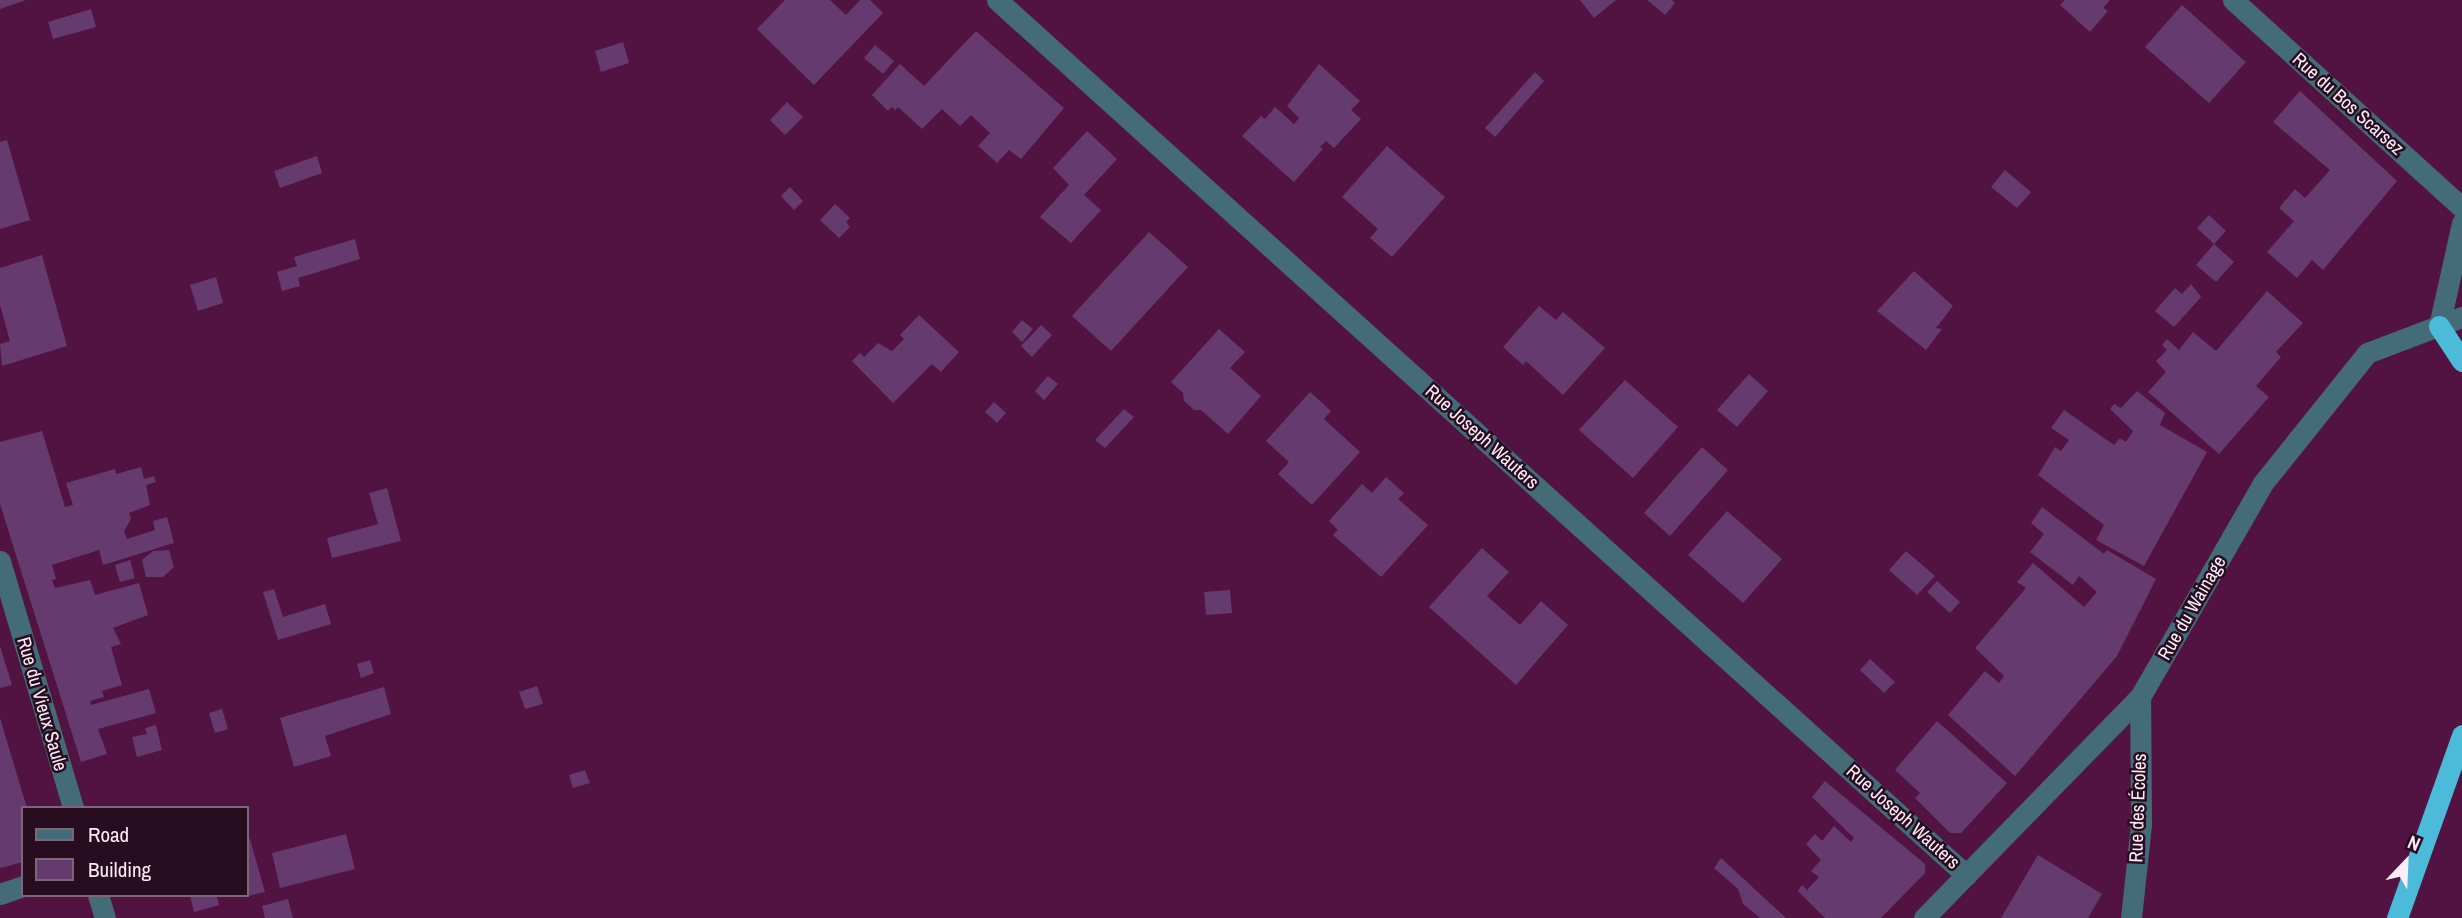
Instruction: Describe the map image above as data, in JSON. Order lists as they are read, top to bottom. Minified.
{"streets":{"street":["Rue du Bos Scarsez","Rue Joseph Wauters","Rue du Wainage","Rue du Vieux Saule","Rue des Écoles"]},"crossings":[["Rue Joseph Wauters","Rue du Wainage"],["Rue du Wainage","Rue des Écoles"]],"legend":["Road","Building"],"north":"top right"}
